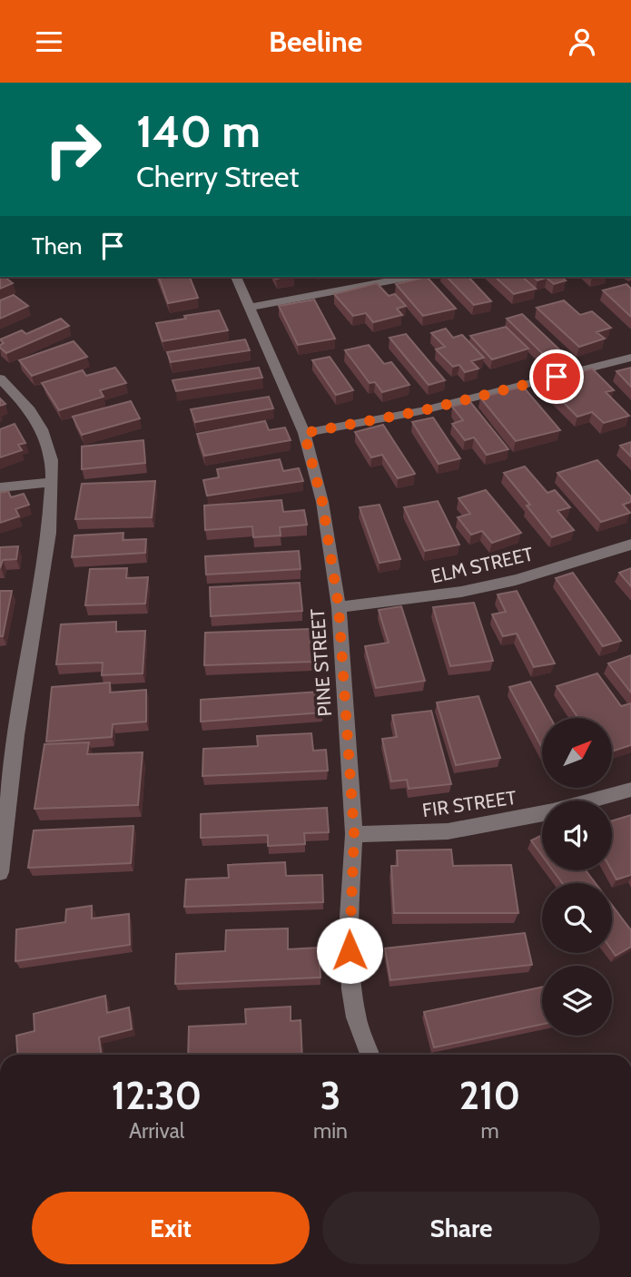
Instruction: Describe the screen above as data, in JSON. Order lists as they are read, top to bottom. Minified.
{"streets":{"street":["ELM STREET","PINE STREET","FIR STREET"]},"crossings":[["ELM STREET","PINE STREET"],["PINE STREET","FIR STREET"]],"north":"top right","page":{"header":"Beeline","turn":["140 m","Cherry Street"],"then":"Then","eta":["12:30","Arrival","3","min","210","m"],"buttons":["Exit","Share"]}}
